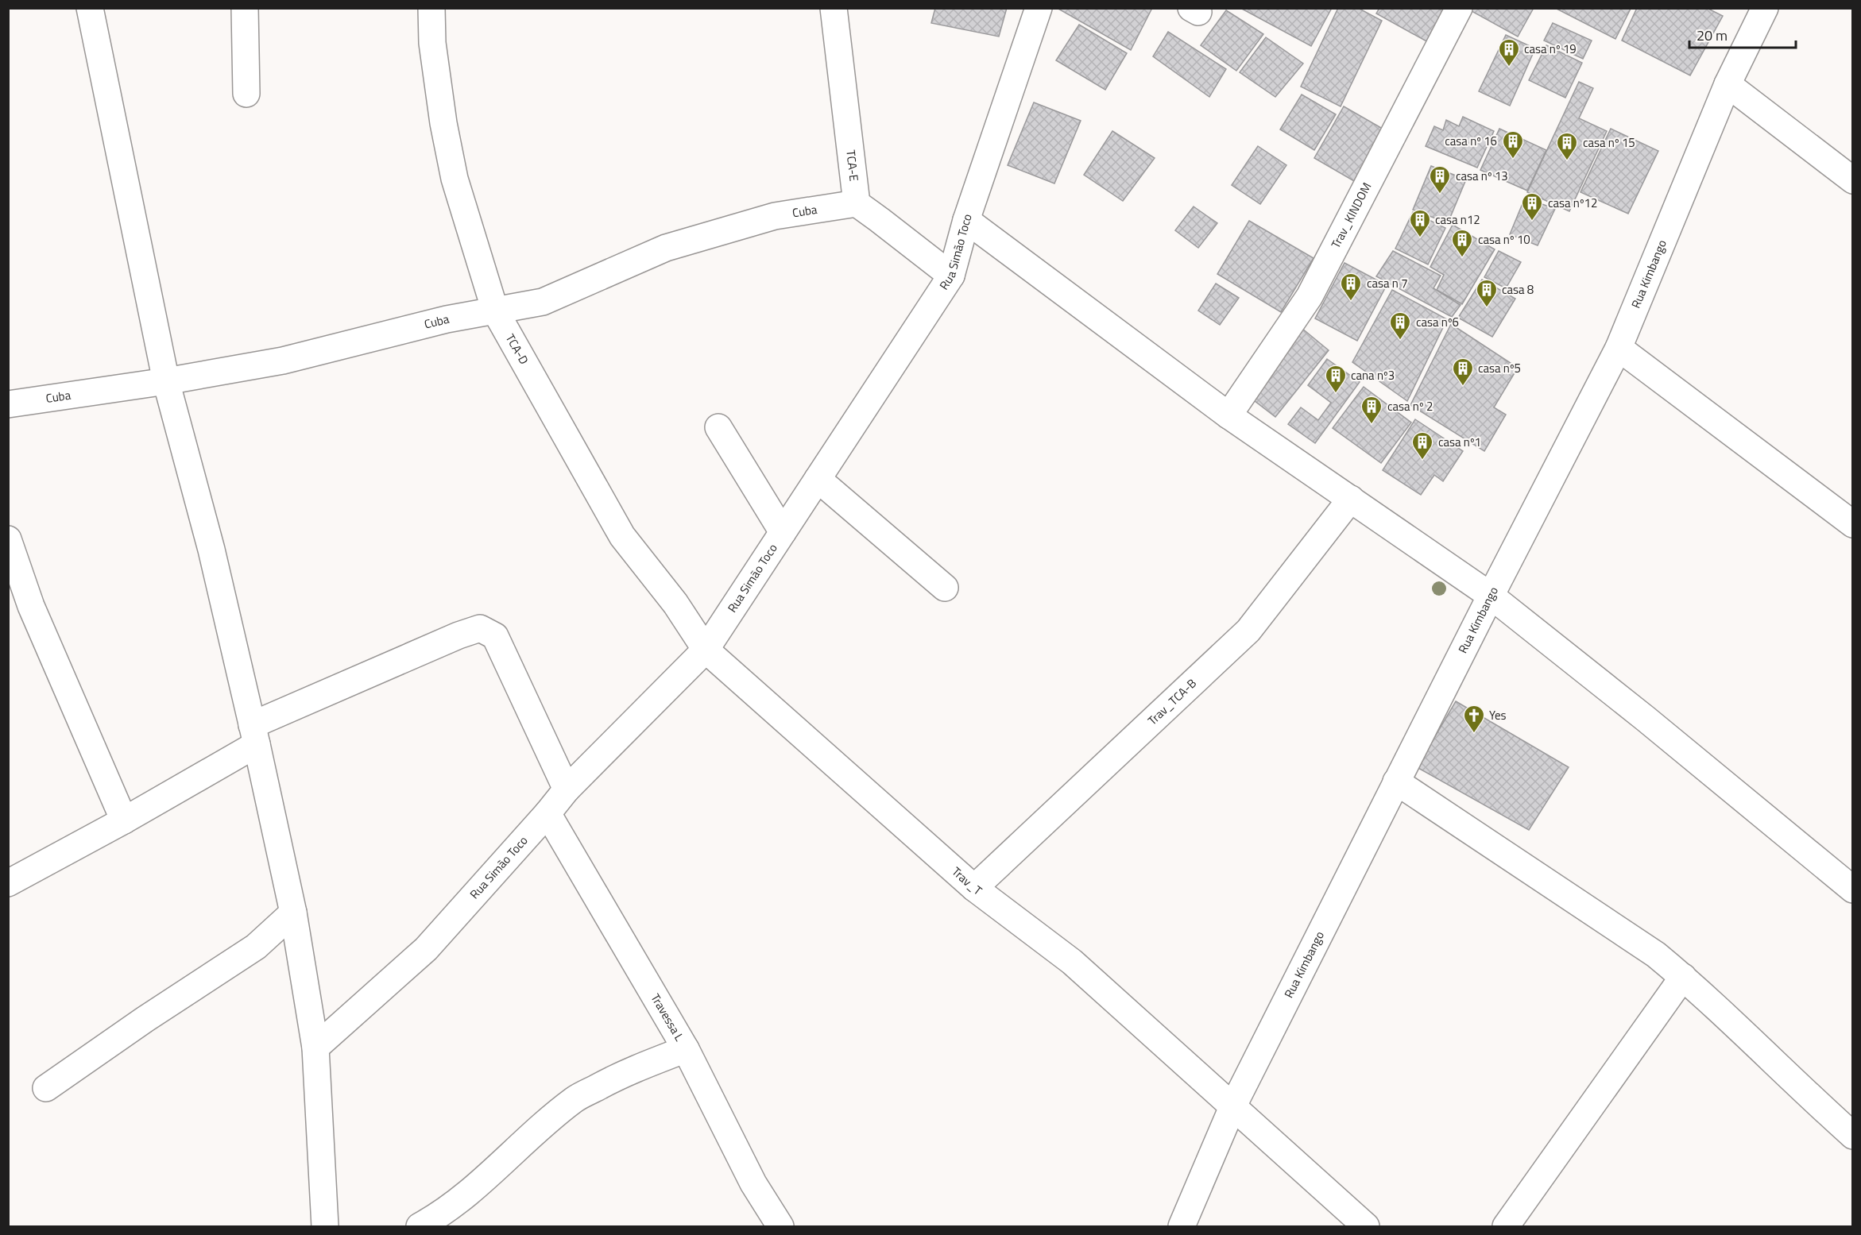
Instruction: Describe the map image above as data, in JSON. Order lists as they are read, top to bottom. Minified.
{"streets":{"street":["TCA-E","Cuba","Trav_KINDOM","Rua Simão Toco","Rua Kimbango","TCA-D","Trav_TCA-B","Trav_T","Travessa L"]},"crossings":[["TCA-E","Cuba"],["Cuba","TCA-D"],["Rua Simão Toco","TCA-D"],["Rua Simão Toco","Trav_T"],["Rua Simão Toco","Travessa L"],["Rua Kimbango","Trav_T"],["TCA-D","Trav_T"],["Trav_TCA-B","Trav_T"]],"places":{"building":["casa nº 19","casa nº 16","casa nº 15","casa nº 13","casa nº12","casa n12","casa nº 10","casa n 7","casa 8","casa nº6","casa nº5","cana nº3","casa nº 2","casa nº1"],"church":["Yes"]},"scale_bar":"20 m"}
